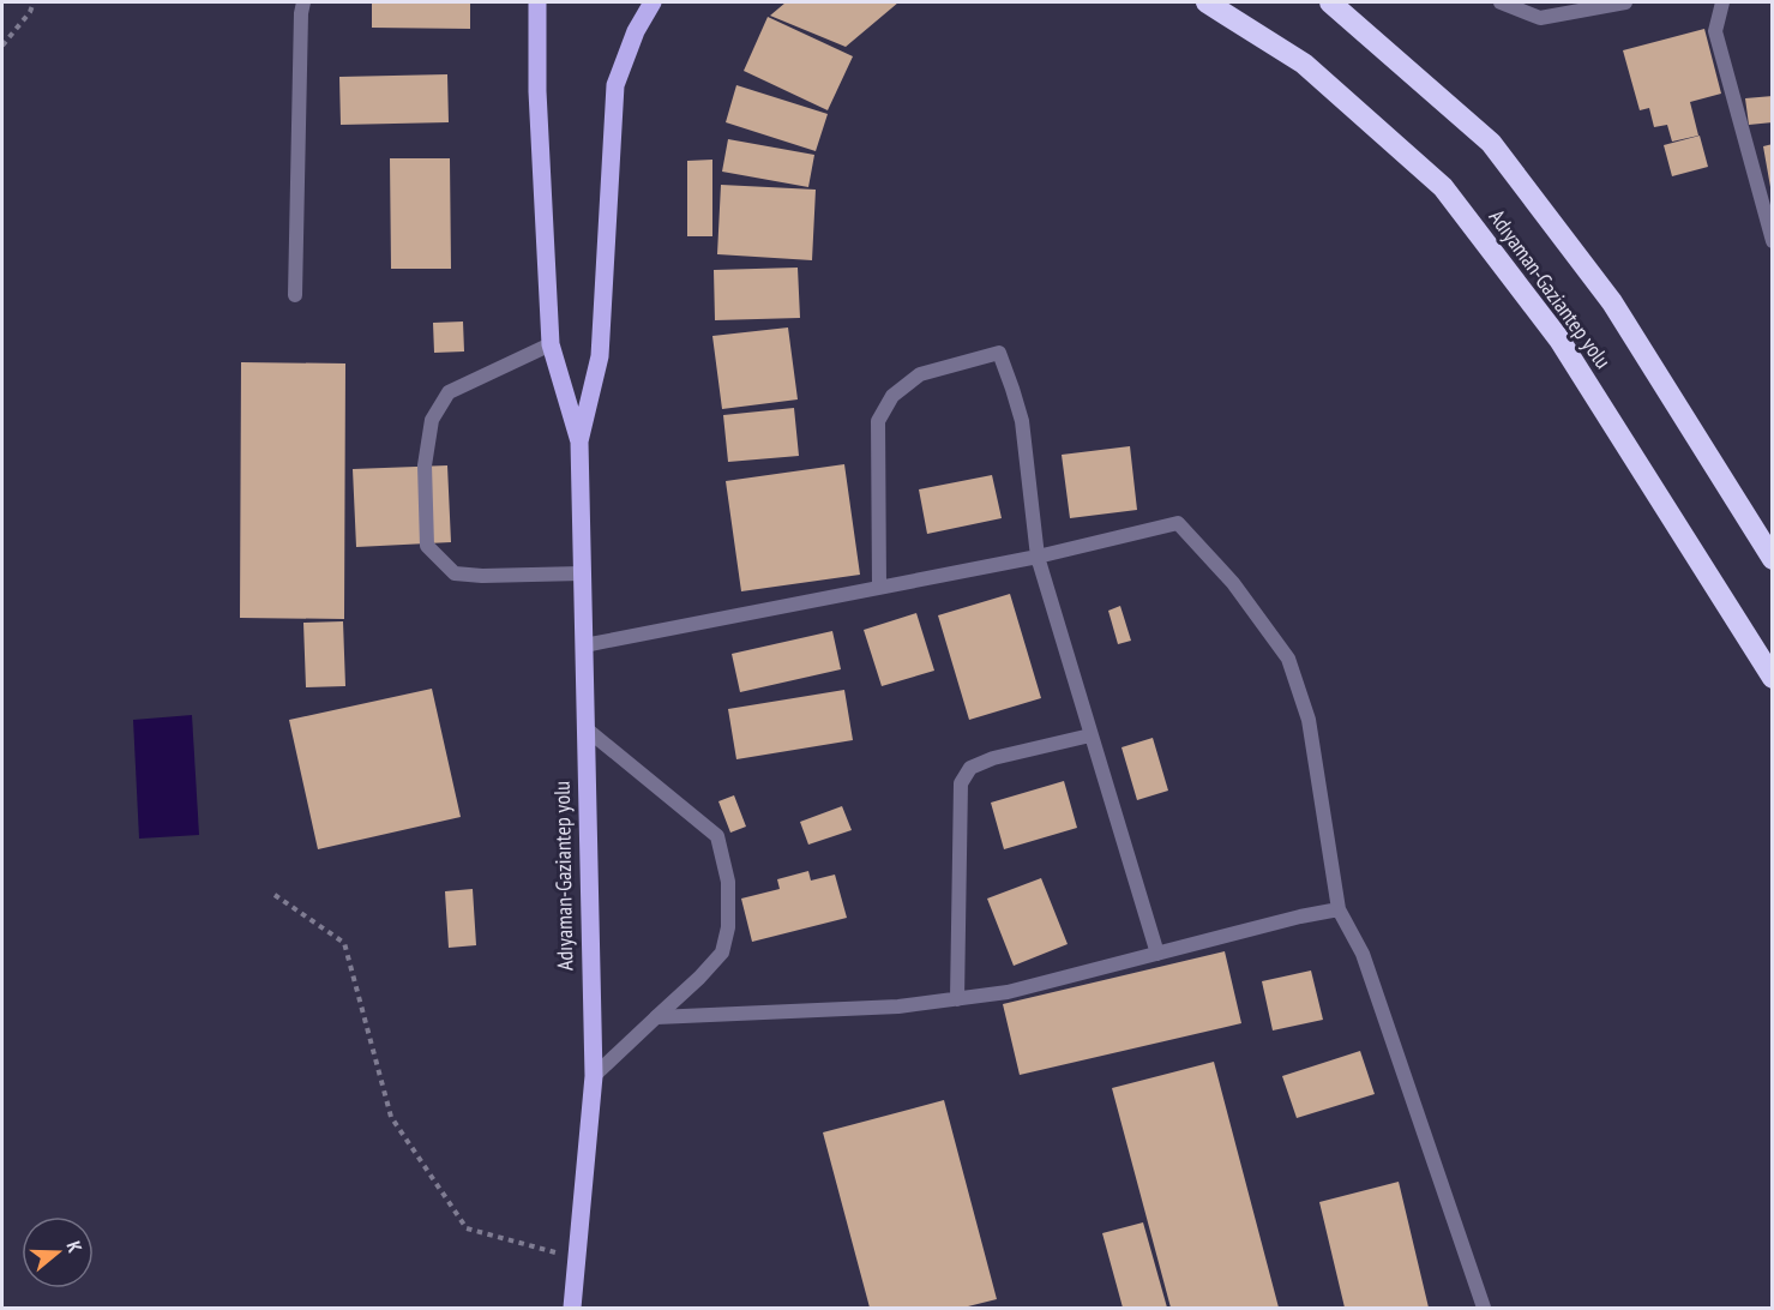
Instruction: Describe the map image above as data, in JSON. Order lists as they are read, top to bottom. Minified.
{"streets":{"highway":["Adıyaman-Gaziantep yolu"]},"north":"right"}
